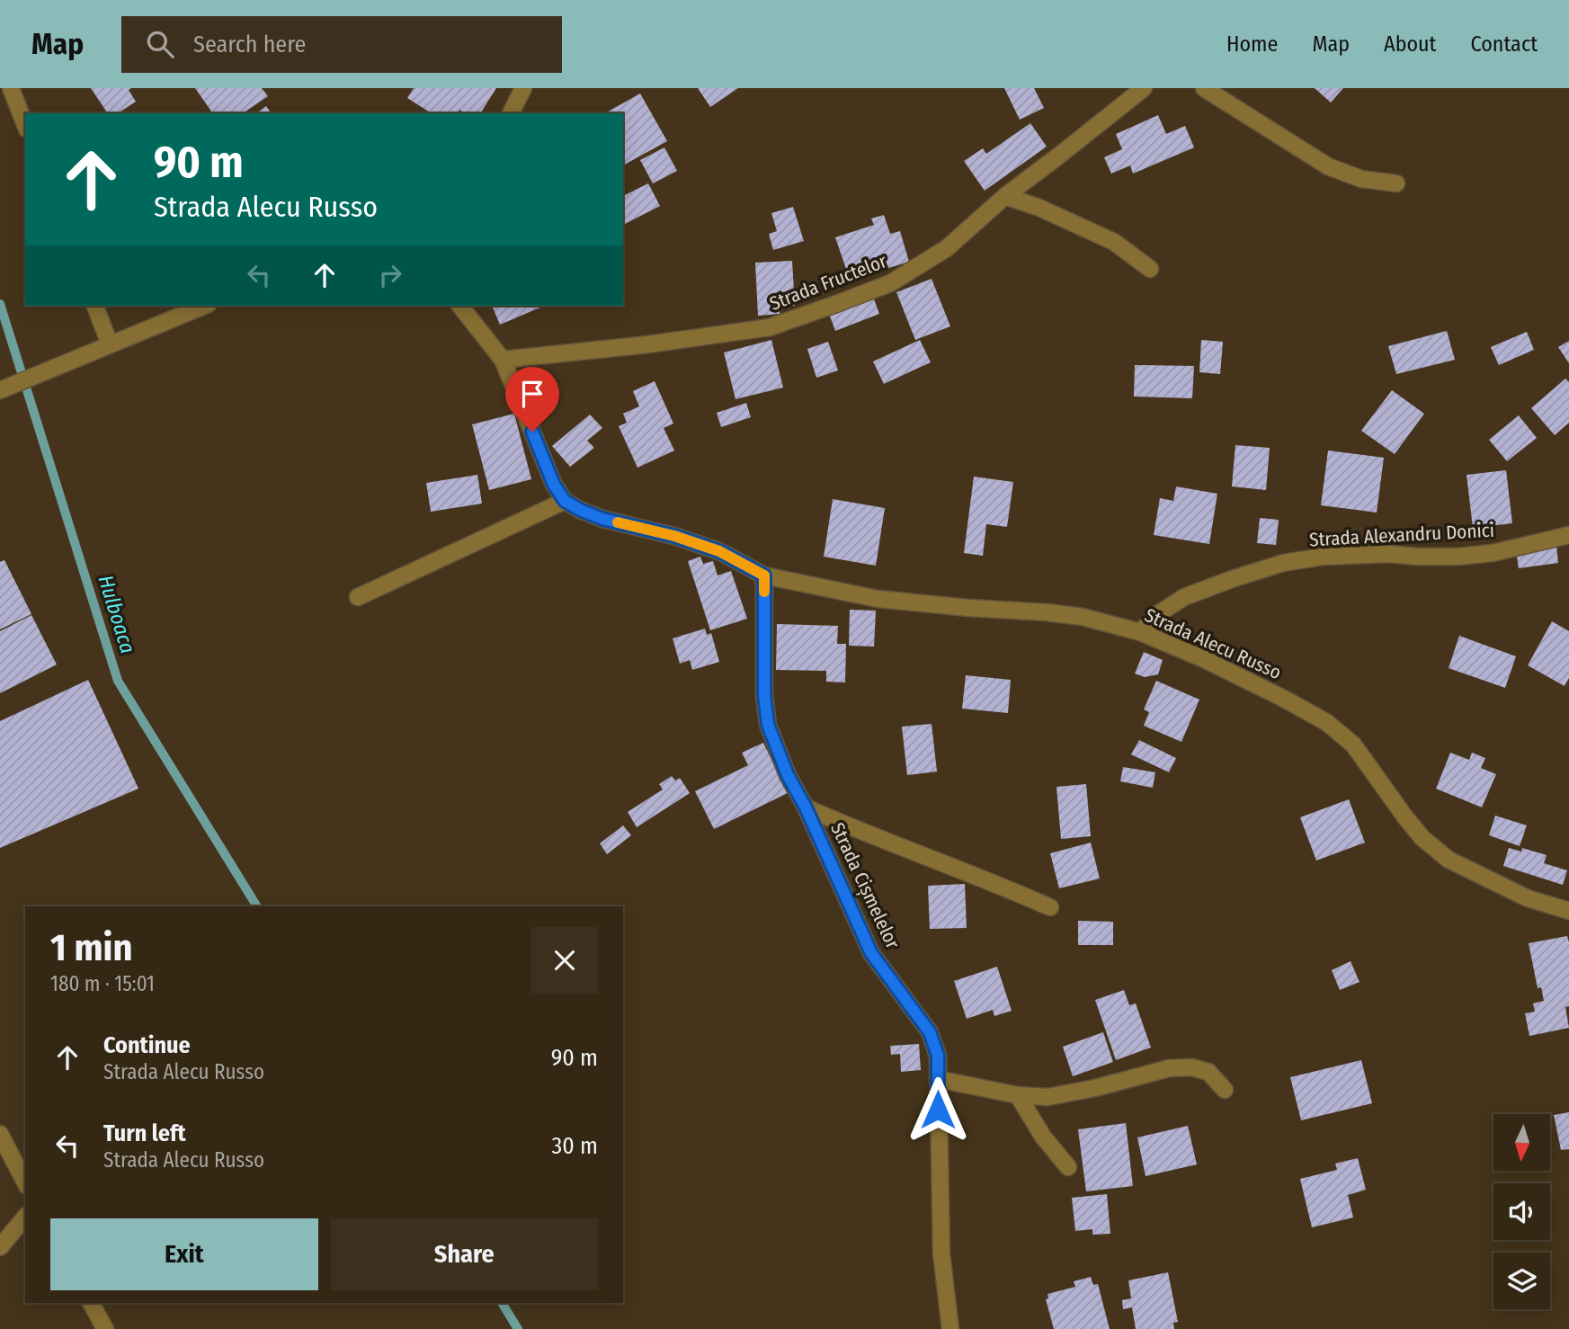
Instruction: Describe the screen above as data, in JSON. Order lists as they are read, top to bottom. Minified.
{"streets":{"street":["Strada Fructelor","Strada Alexandru Donici","Strada Alecu Russo","Strada Cișmelelor"]},"crossings":[["Strada Alexandru Donici","Strada Alecu Russo"],["Strada Alecu Russo","Strada Cișmelelor"]],"water":["Hulboaca"],"north":"bottom","page":{"header":"Map","search":"Search here","nav":["Home","Map","About","Contact"],"turn":["90 m","Strada Alecu Russo"],"heading":["1 min","180 m · 15:01"],"list":[{"name":"Continue","note":"Strada Alecu Russo","value":"90 m"},{"name":"Turn left","note":"Strada Alecu Russo","value":"30 m"}],"buttons":["Exit","Share"]}}
